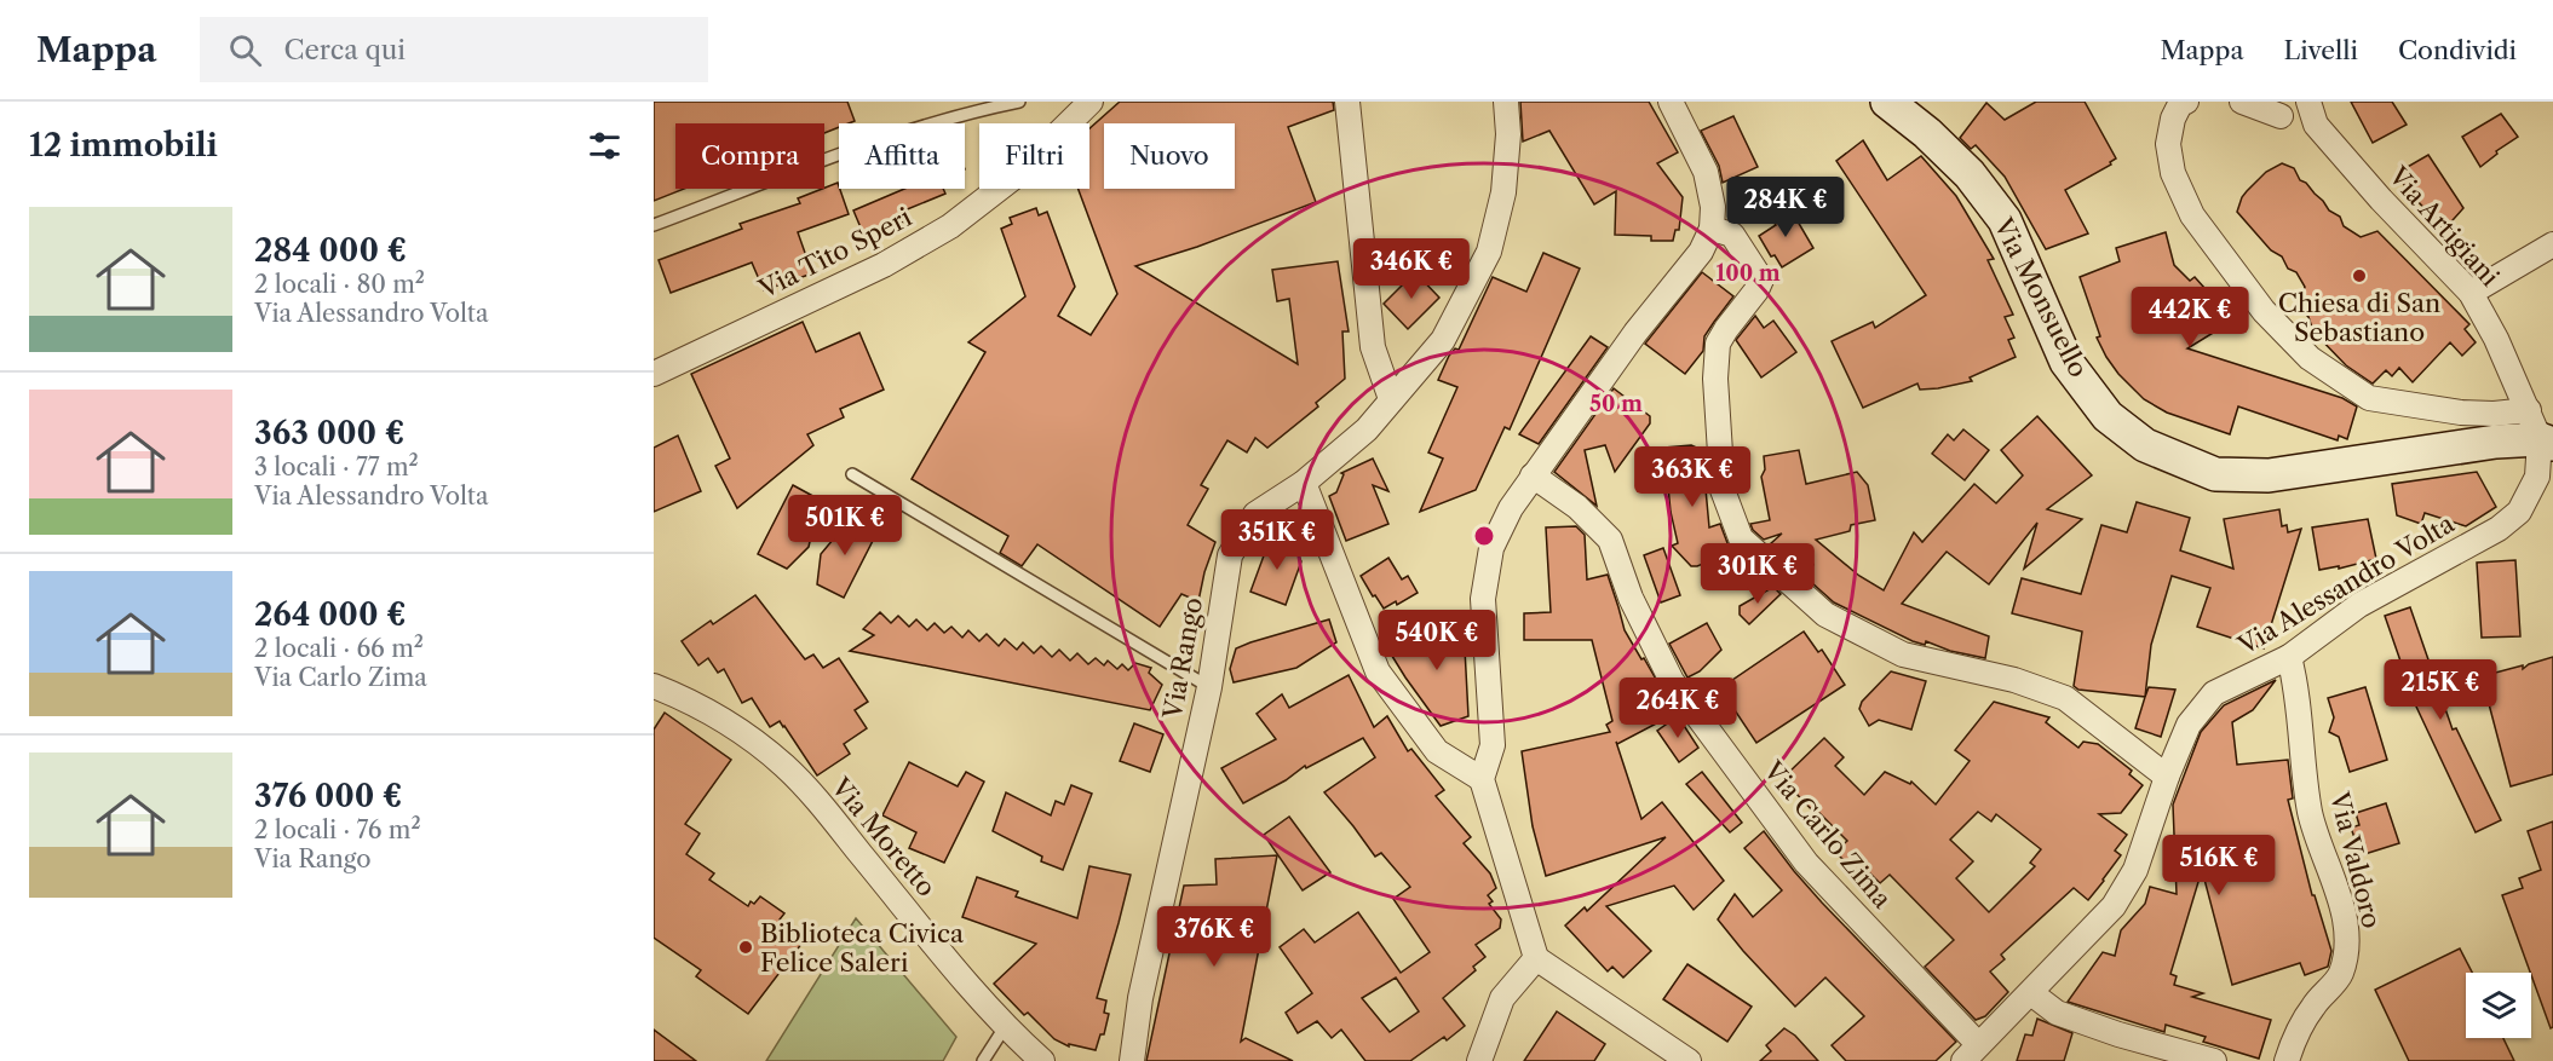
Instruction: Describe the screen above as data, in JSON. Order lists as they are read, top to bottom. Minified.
{"streets":{"main road":["Via Monsuello"],"street":["Via Artigiani","Via Tito Speri","Via Alessandro Volta","Via Rango","Via Carlo Zima","Via Moretto","Via Valdoro"]},"crossings":[["Via Artigiani","Via Monsuello"],["Via Artigiani","Via Alessandro Volta"],["Via Monsuello","Via Alessandro Volta"],["Via Alessandro Volta","Via Carlo Zima"],["Via Alessandro Volta","Via Valdoro"]],"places":["Chiesa di San Sebastiano","Biblioteca Civica Felice Saleri"],"page":{"header":"Mappa","search":"Cerca qui","nav":["Mappa","Livelli","Condividi"],"heading":"12 immobili","chip":["Compra","Affitta","Filtri","Nuovo"],"price":["284K €","346K €","442K €","363K €","501K €","351K €","301K €","540K €","215K €","264K €","516K €","376K €"],"list":[{"name":"284 000 €","note":"2 locali · 80 m² · Via Alessandro Volta"},{"name":"363 000 €","note":"3 locali · 77 m² · Via Alessandro Volta"},{"name":"264 000 €","note":"2 locali · 66 m² · Via Carlo Zima"},{"name":"376 000 €","note":"2 locali · 76 m² · Via Rango"}]},"rings":["100 m","50 m"]}
